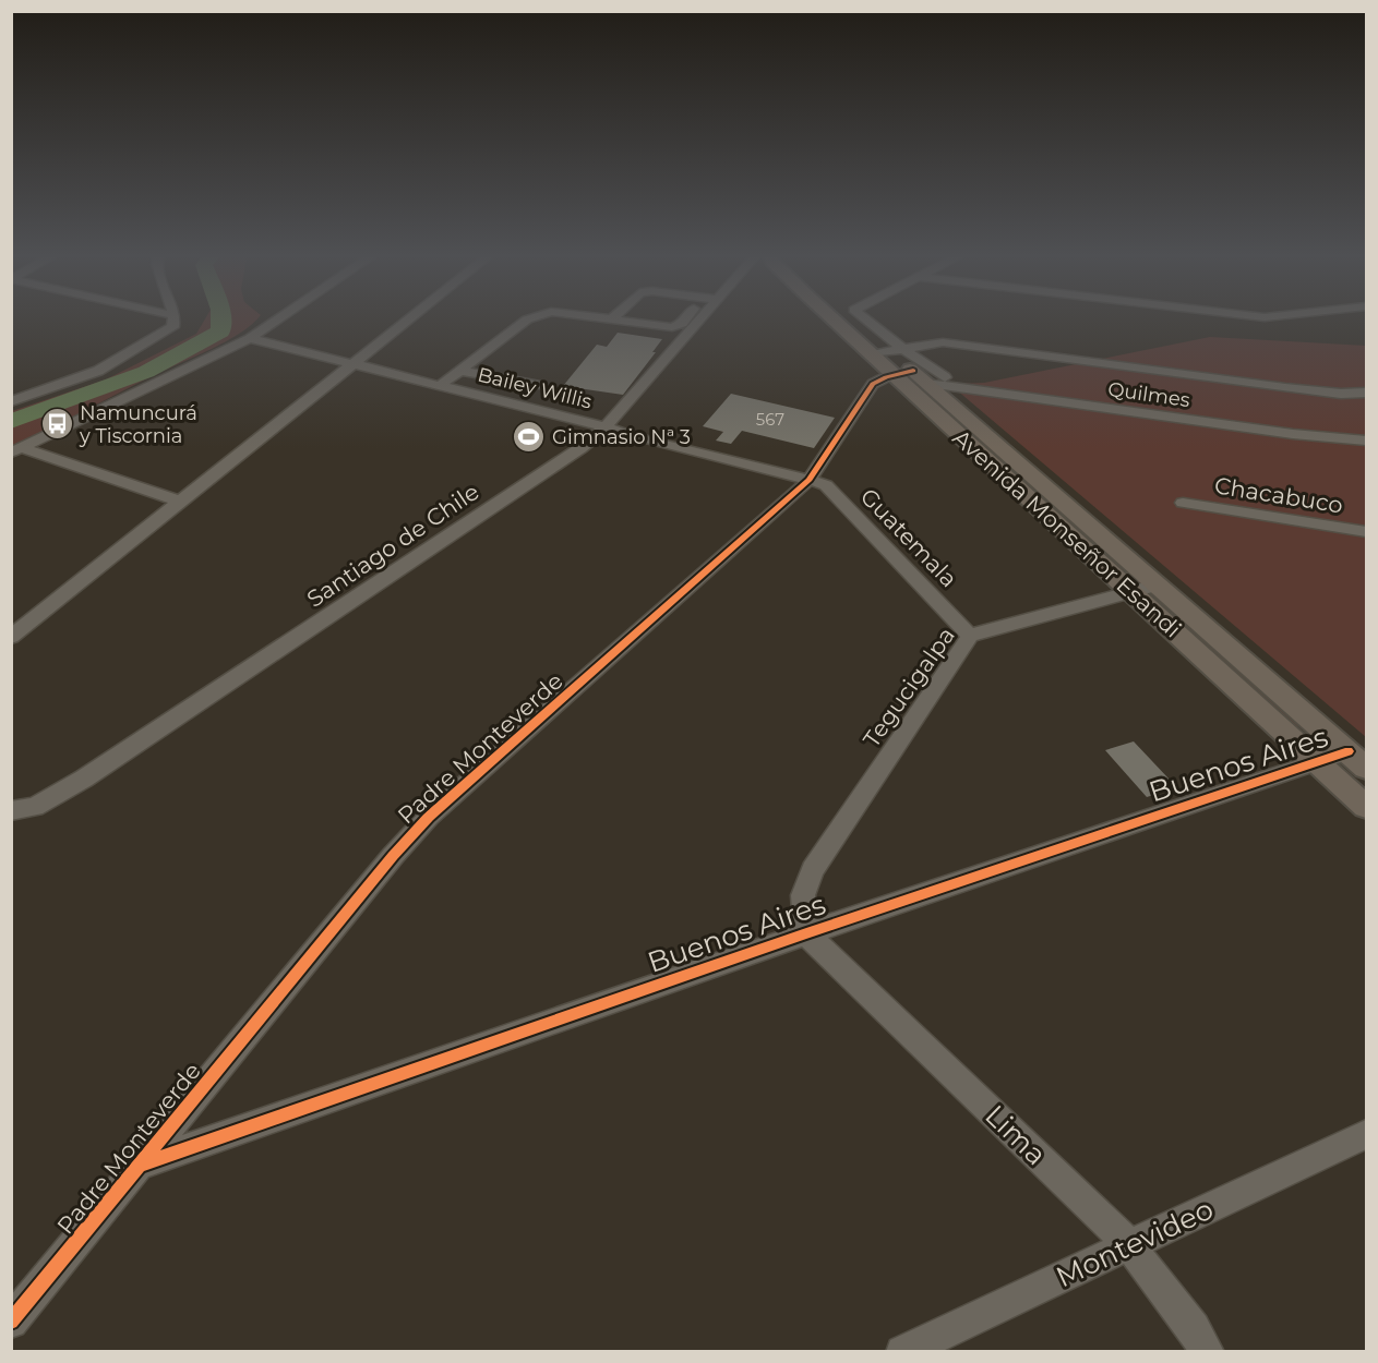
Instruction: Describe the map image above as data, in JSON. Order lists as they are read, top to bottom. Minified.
{"streets":{"main road":["Avenida Monseñor Esandi"],"street":["Bailey Willis","Quilmes","Chacabuco","Guatemala","Santiago de Chile","Tegucigalpa","Padre Monteverde","Buenos Aires","Lima","Montevideo"]},"crossings":[["Bailey Willis","Guatemala"],["Bailey Willis","Santiago de Chile"],["Bailey Willis","Padre Monteverde"],["Quilmes","Avenida Monseñor Esandi"],["Quilmes","Padre Monteverde"],["Avenida Monseñor Esandi","Tegucigalpa"],["Avenida Monseñor Esandi","Padre Monteverde"],["Avenida Monseñor Esandi","Buenos Aires"],["Guatemala","Tegucigalpa"],["Guatemala","Padre Monteverde"],["Tegucigalpa","Buenos Aires"],["Tegucigalpa","Lima"],["Padre Monteverde","Buenos Aires"],["Buenos Aires","Lima"],["Lima","Montevideo"]],"places":{"bus stop":["Namuncurá y Tiscornia"],"sports":["Gimnasio Nª 3"]},"house_numbers":["567"]}
